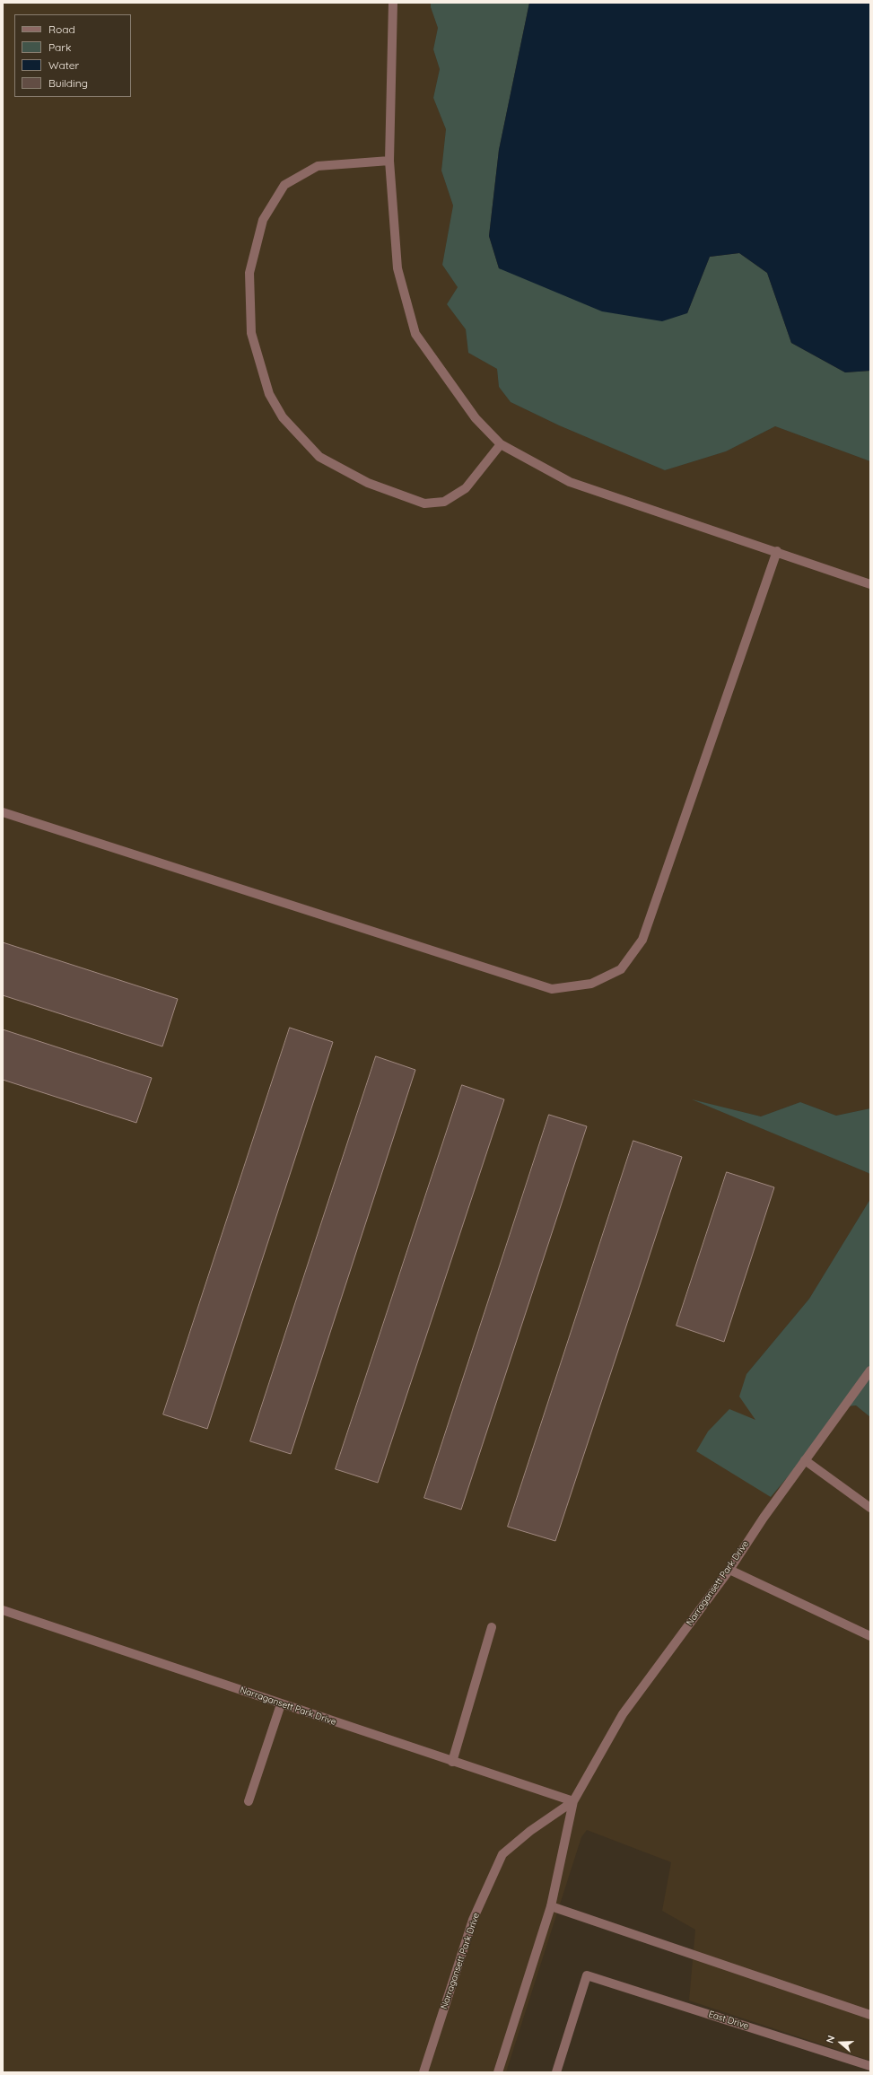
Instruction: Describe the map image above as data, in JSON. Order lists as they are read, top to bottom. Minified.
{"streets":{"street":["Narragansett Park Drive","East Drive"]},"legend":["Road","Park","Water","Building"],"north":"left"}
